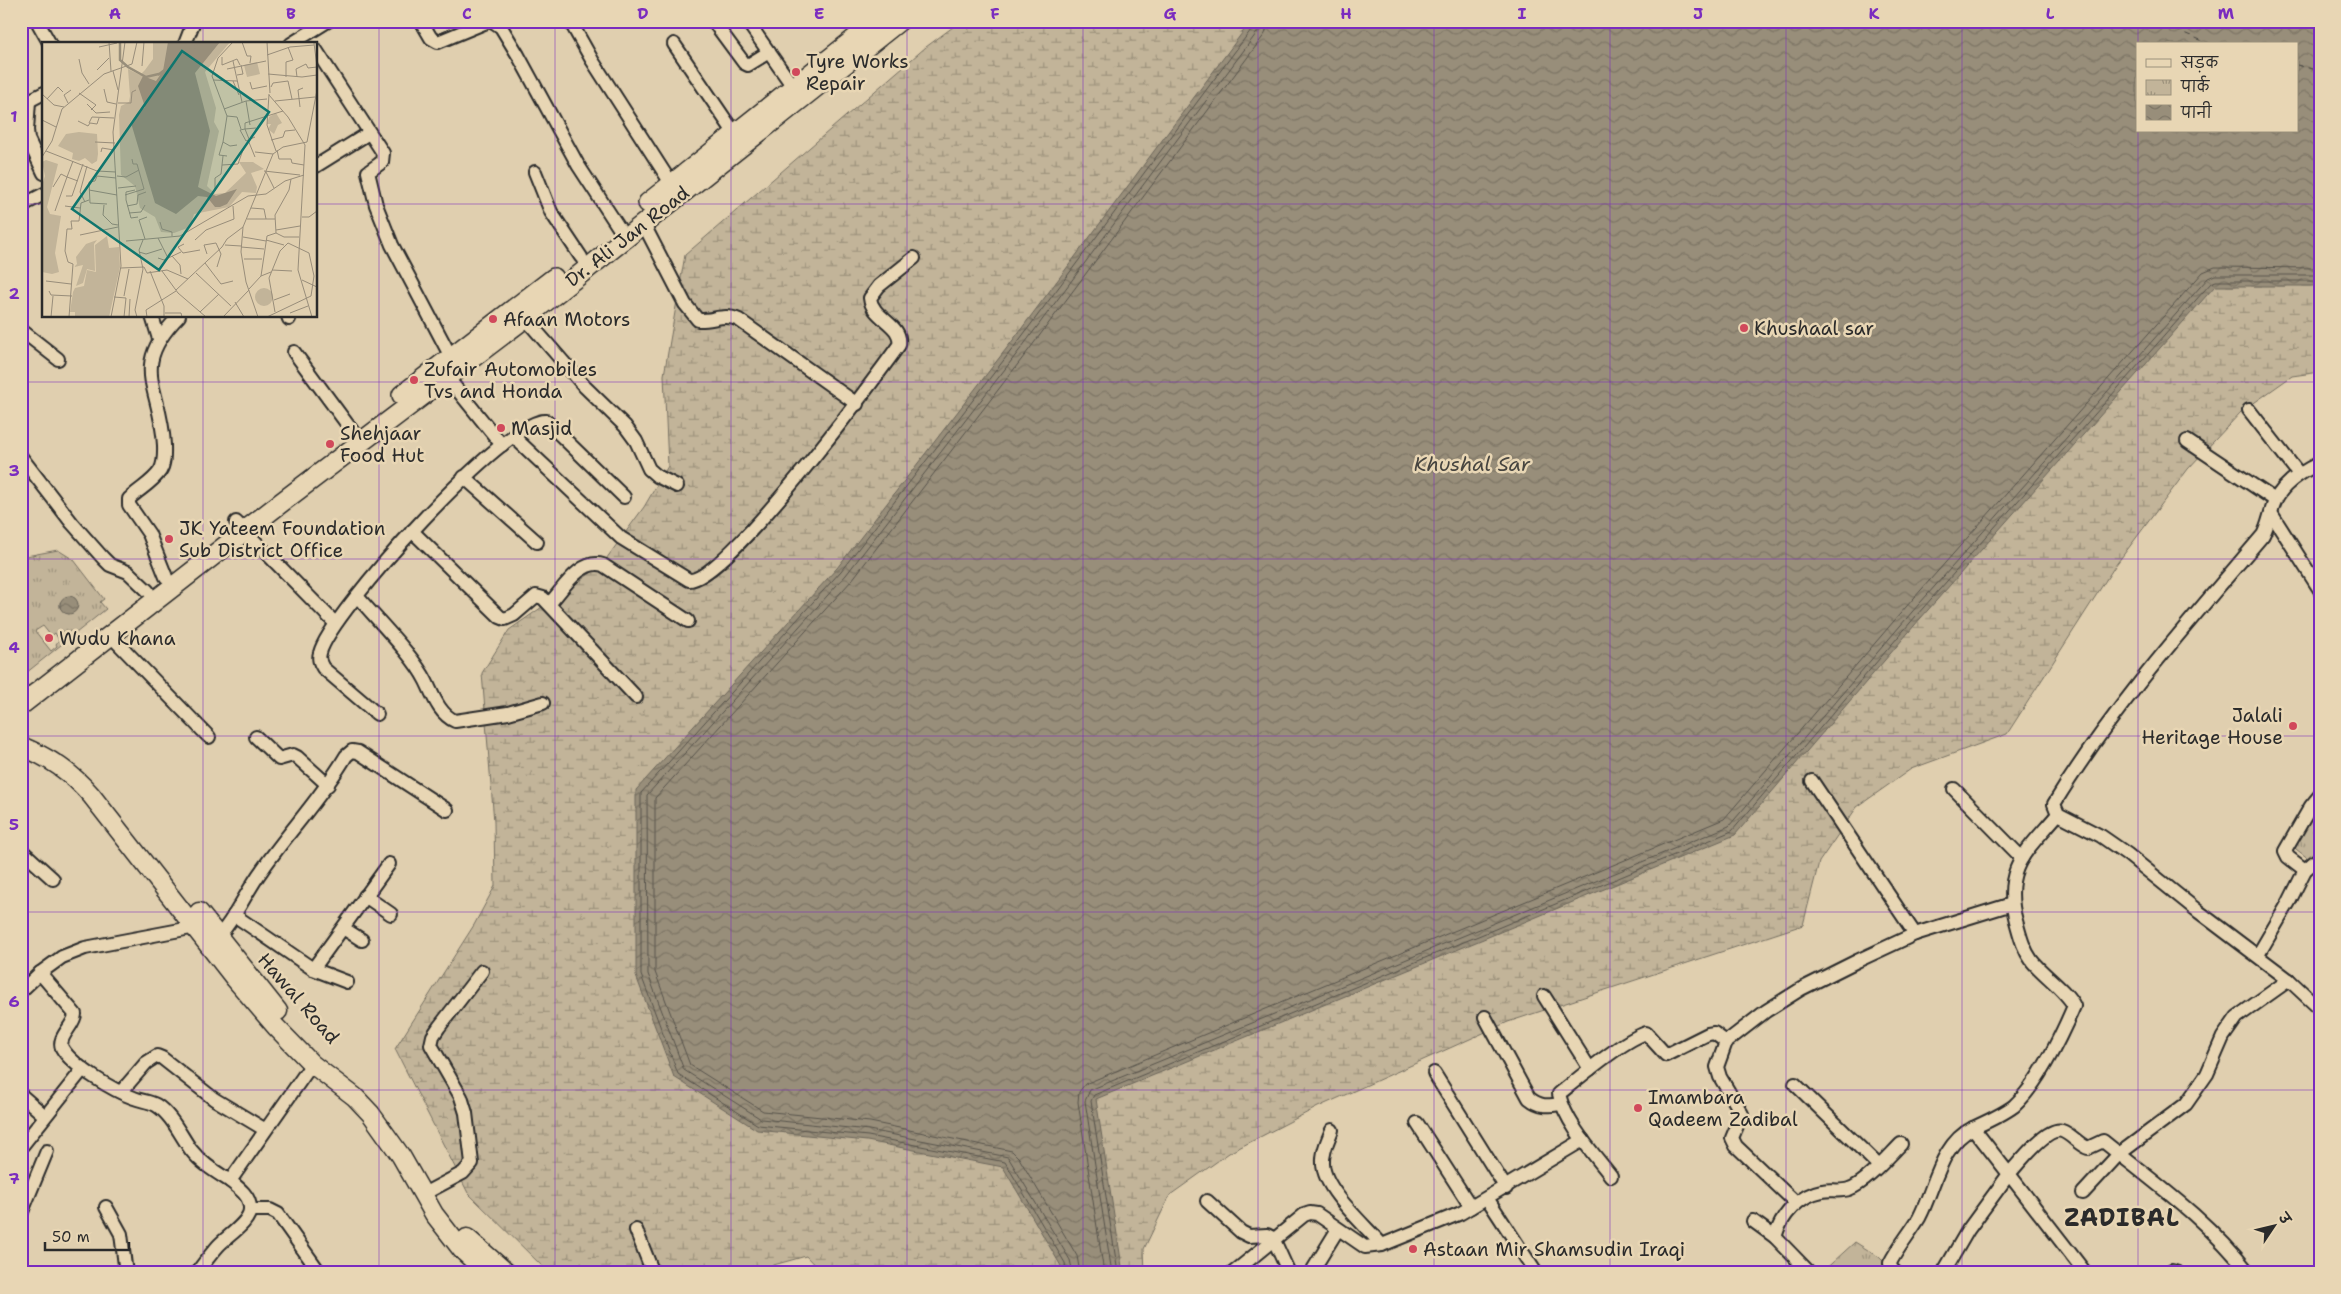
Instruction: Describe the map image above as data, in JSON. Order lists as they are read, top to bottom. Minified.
{"streets":{"main road":["Dr. Ali Jan Road","Hawal Road"]},"districts":["ZADIBAL"],"water":["Khushal Sar"],"places":["Tyre Works Repair","Afaan Motors","Khushaal sar","Zufair Automobiles Tvs and Honda","Masjid","Shehjaar Food Hut","JK Yateem Foundation Sub District Office","Wudu Khana","Jalali Heritage House","Imambara Qadeem Zadibal","Astaan Mir Shamsudin Iraqi"],"legend":["सड़क","पार्क","पानी"],"scale_bar":"50 m","north":"top right","grid":{"columns":["A","B","C","D","E","F","G","H","I","J","K","L","M"],"rows":["1","2","3","4","5","6","7"]}}
